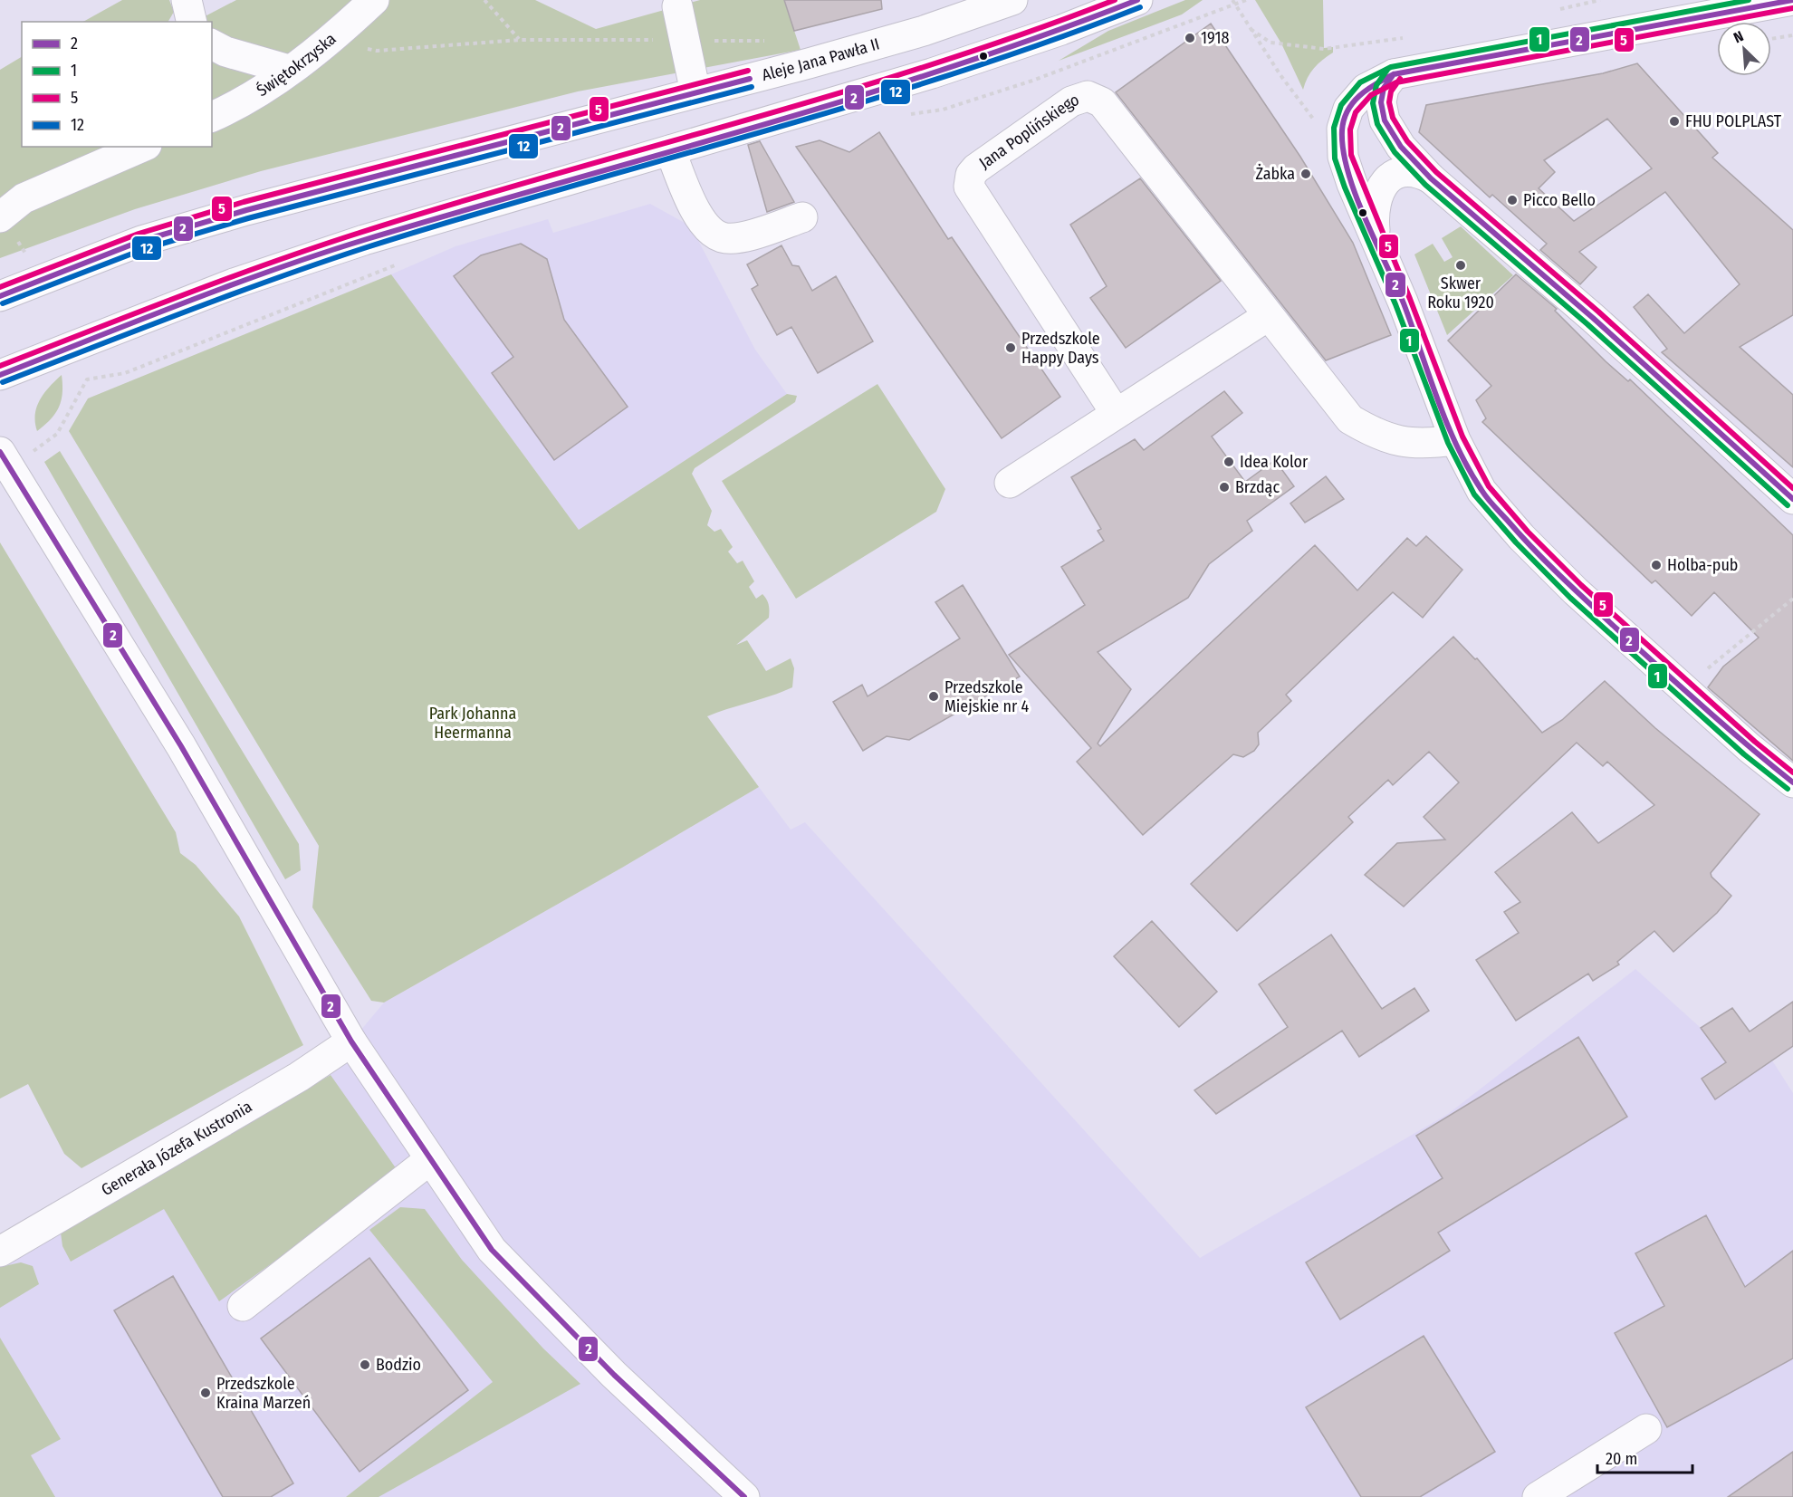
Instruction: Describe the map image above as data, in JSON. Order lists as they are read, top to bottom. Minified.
{"streets":{"street":["Aleje Jana Pawła II","Świętokrzyska","Jana Poplińskiego","Generała Józefa Kustronia"]},"parks":["Park Johanna Heermanna"],"places":["1918","FHU POLPLAST","Żabka","Picco Bello","Skwer Roku 1920","Przedszkole Happy Days","Idea Kolor","Brzdąc","Holba-pub","Przedszkole Miejskie nr 4","Bodzio","Przedszkole Kraina Marzeń"],"lines":["transit line 2","transit line 1","transit line 5","transit line 12"],"legend":["2","1","5","12"],"scale_bar":"20 m","north":"top left"}
